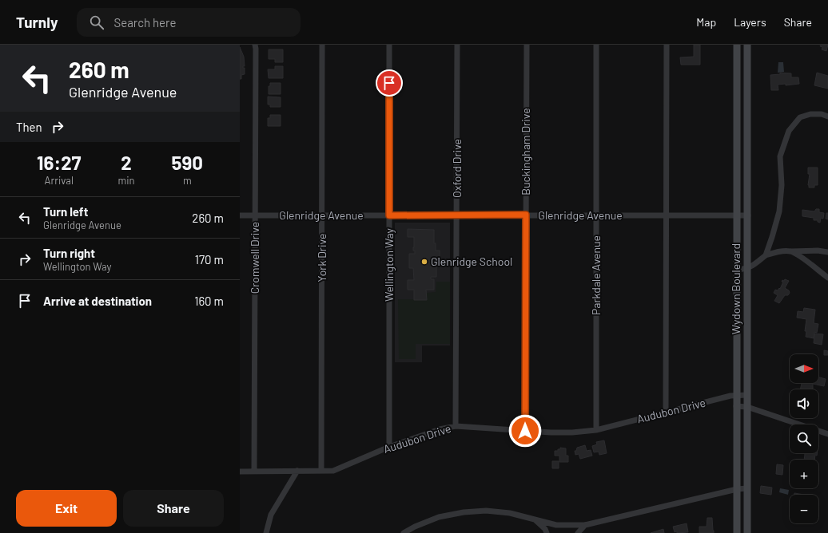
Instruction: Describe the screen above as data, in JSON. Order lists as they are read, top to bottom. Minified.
{"streets":{"street":["Buckingham Drive","Oxford Drive","Glenridge Avenue","Cromwell Drive","York Drive","Wellington Way","Parkdale Avenue","Wydown Boulevard","Audubon Drive"]},"crossings":[["Buckingham Drive","Glenridge Avenue"],["Buckingham Drive","Audubon Drive"],["Oxford Drive","Glenridge Avenue"],["Oxford Drive","Audubon Drive"],["Glenridge Avenue","Cromwell Drive"],["Glenridge Avenue","York Drive"],["Glenridge Avenue","Wellington Way"],["Glenridge Avenue","Parkdale Avenue"],["Glenridge Avenue","Wydown Boulevard"],["Cromwell Drive","Audubon Drive"],["York Drive","Audubon Drive"],["Wellington Way","Audubon Drive"],["Parkdale Avenue","Audubon Drive"],["Wydown Boulevard","Audubon Drive"]],"places":["Glenridge School"],"north":"right","page":{"header":"Turnly","search":"Search here","nav":["Map","Layers","Share"],"turn":["260 m","Glenridge Avenue"],"then":"Then","eta":["16:27","Arrival","2","min","590","m"],"list":[{"name":"Turn left","note":"Glenridge Avenue","value":"260 m"},{"name":"Turn right","note":"Wellington Way","value":"170 m"},{"name":"Arrive at destination","value":"160 m"}],"map_buttons":["+","−"],"buttons":["Exit","Share"]}}
